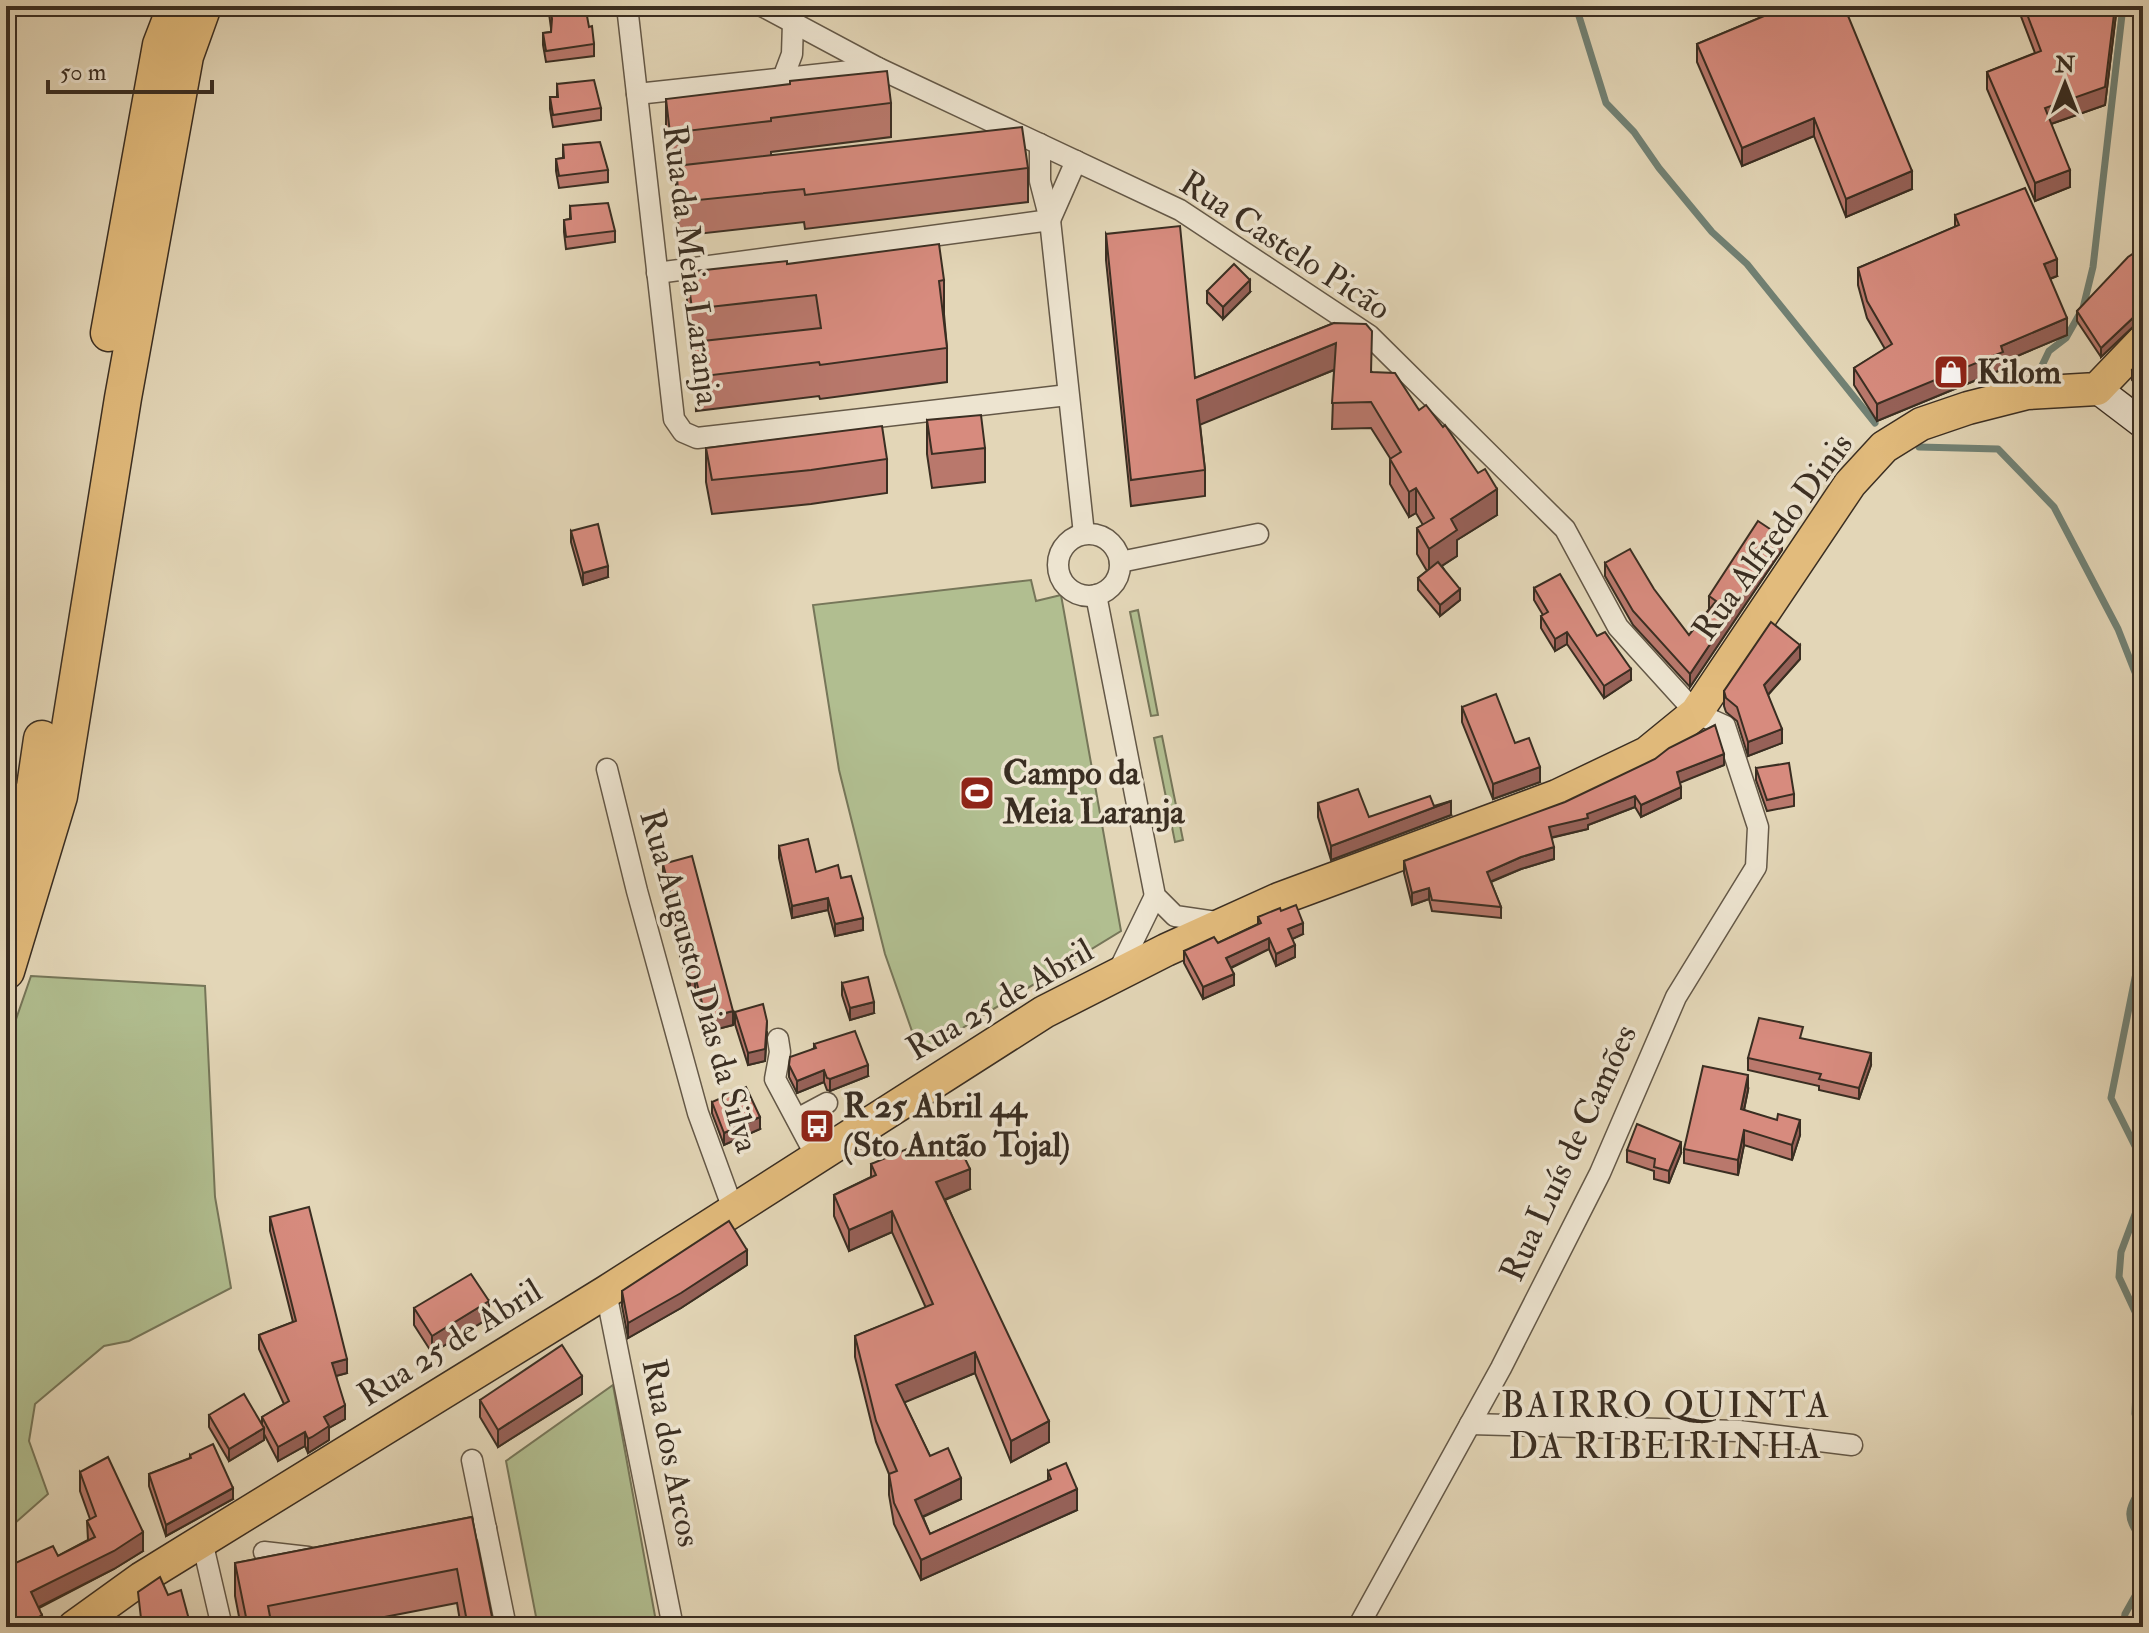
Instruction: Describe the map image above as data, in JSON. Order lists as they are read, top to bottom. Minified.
{"streets":{"main road":["Rua Alfredo Dinis","Rua 25 de Abril"],"street":["Rua Castelo Picão","Rua da Meia Laranja","Rua Augusto Dias da Silva","Rua Luís de Camões","Rua dos Arcos"]},"crossings":[["Rua Castelo Picão","Rua Alfredo Dinis"],["Rua Castelo Picão","Rua 25 de Abril"],["Rua Castelo Picão","Rua Luís de Camões"],["Rua Alfredo Dinis","Rua 25 de Abril"],["Rua Alfredo Dinis","Rua Luís de Camões"],["Rua Augusto Dias da Silva","Rua 25 de Abril"],["Rua 25 de Abril","Rua Luís de Camões"],["Rua 25 de Abril","Rua dos Arcos"]],"districts":["BAIRRO QUINTA DA RIBEIRINHA"],"places":{"shop":["Kilom"],"sports":["Campo da Meia Laranja"],"bus stop":["R 25 Abril 44 (Sto Antão Tojal)"]},"scale_bar":"50 m","north":"top"}
